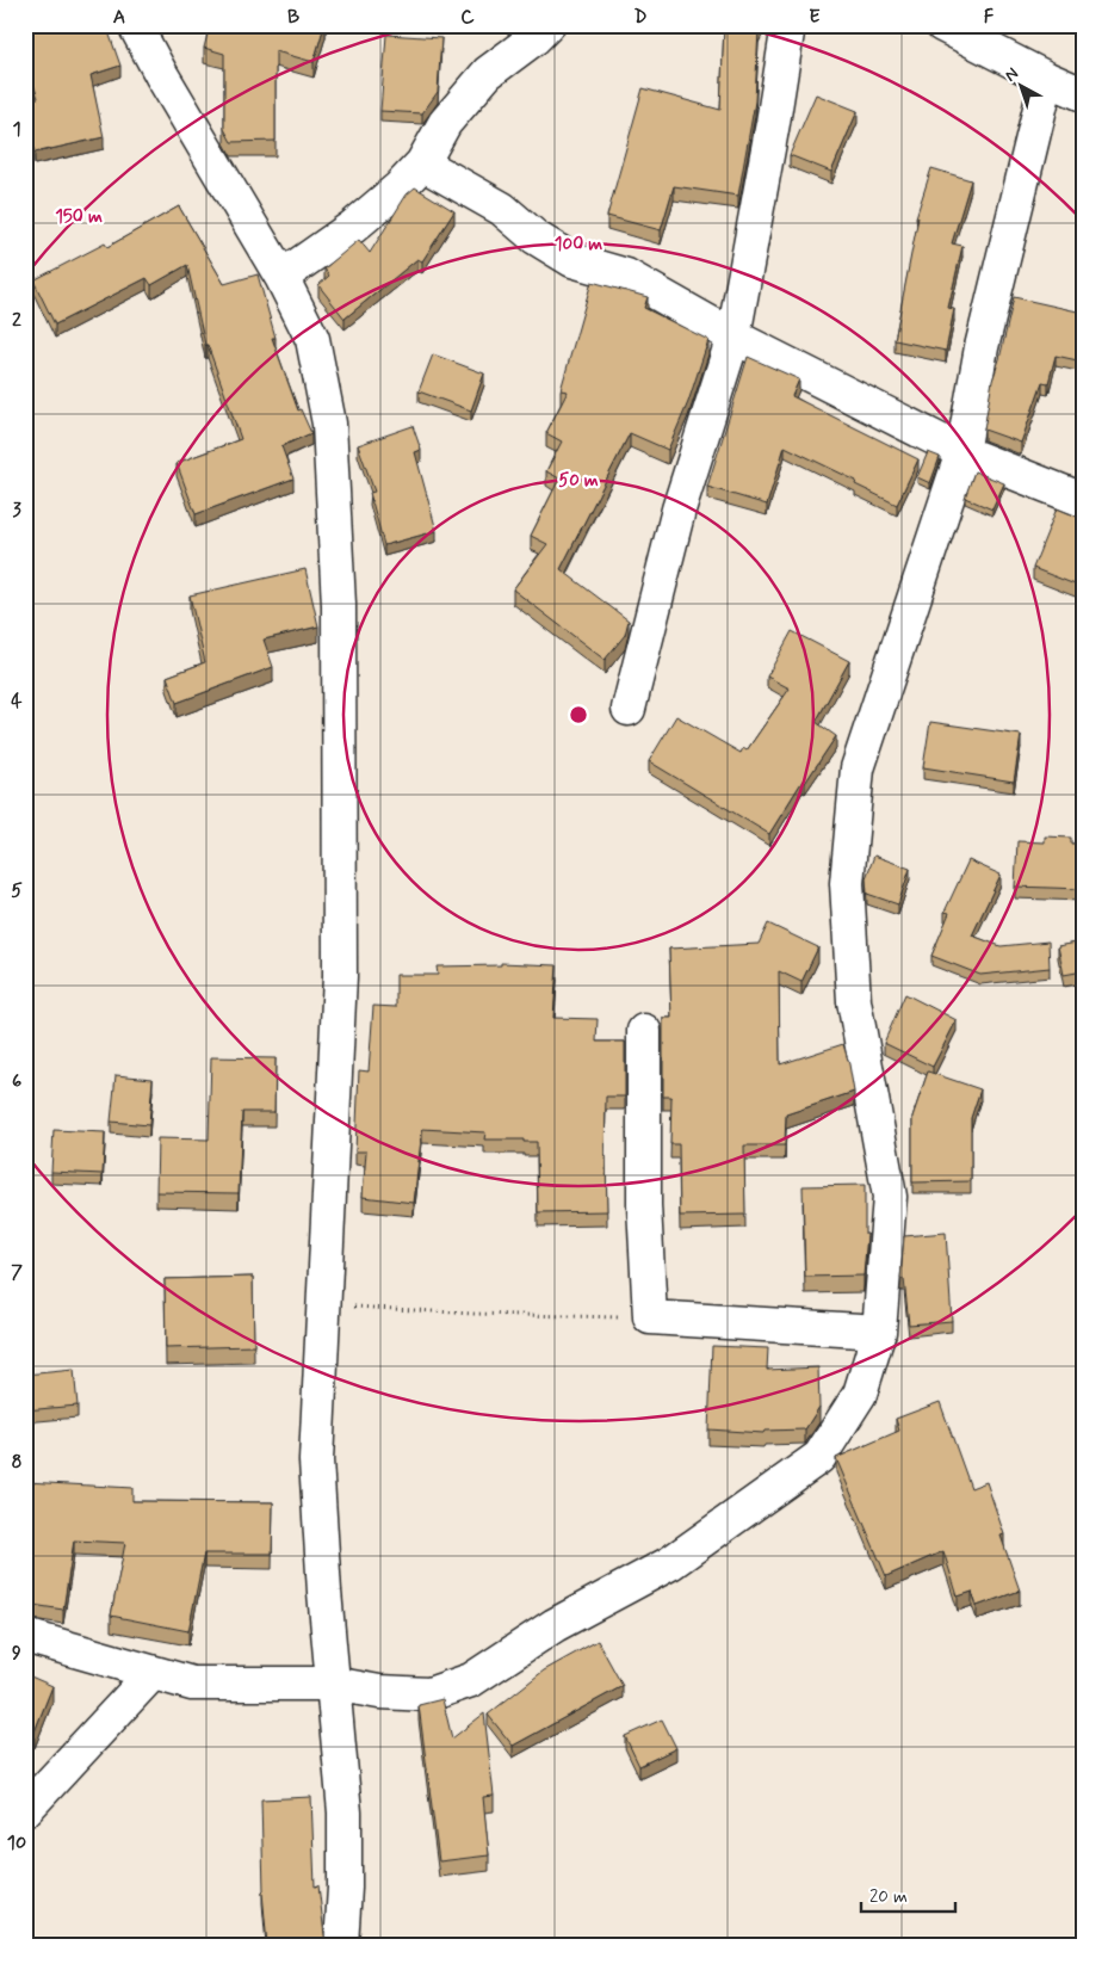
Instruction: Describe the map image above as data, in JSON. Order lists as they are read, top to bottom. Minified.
{"scale_bar":"20 m","north":"top left","grid":{"columns":["A","B","C","D","E","F"],"rows":["1","2","3","4","5","6","7","8","9","10"]},"rings":["150 m","100 m","50 m"]}
